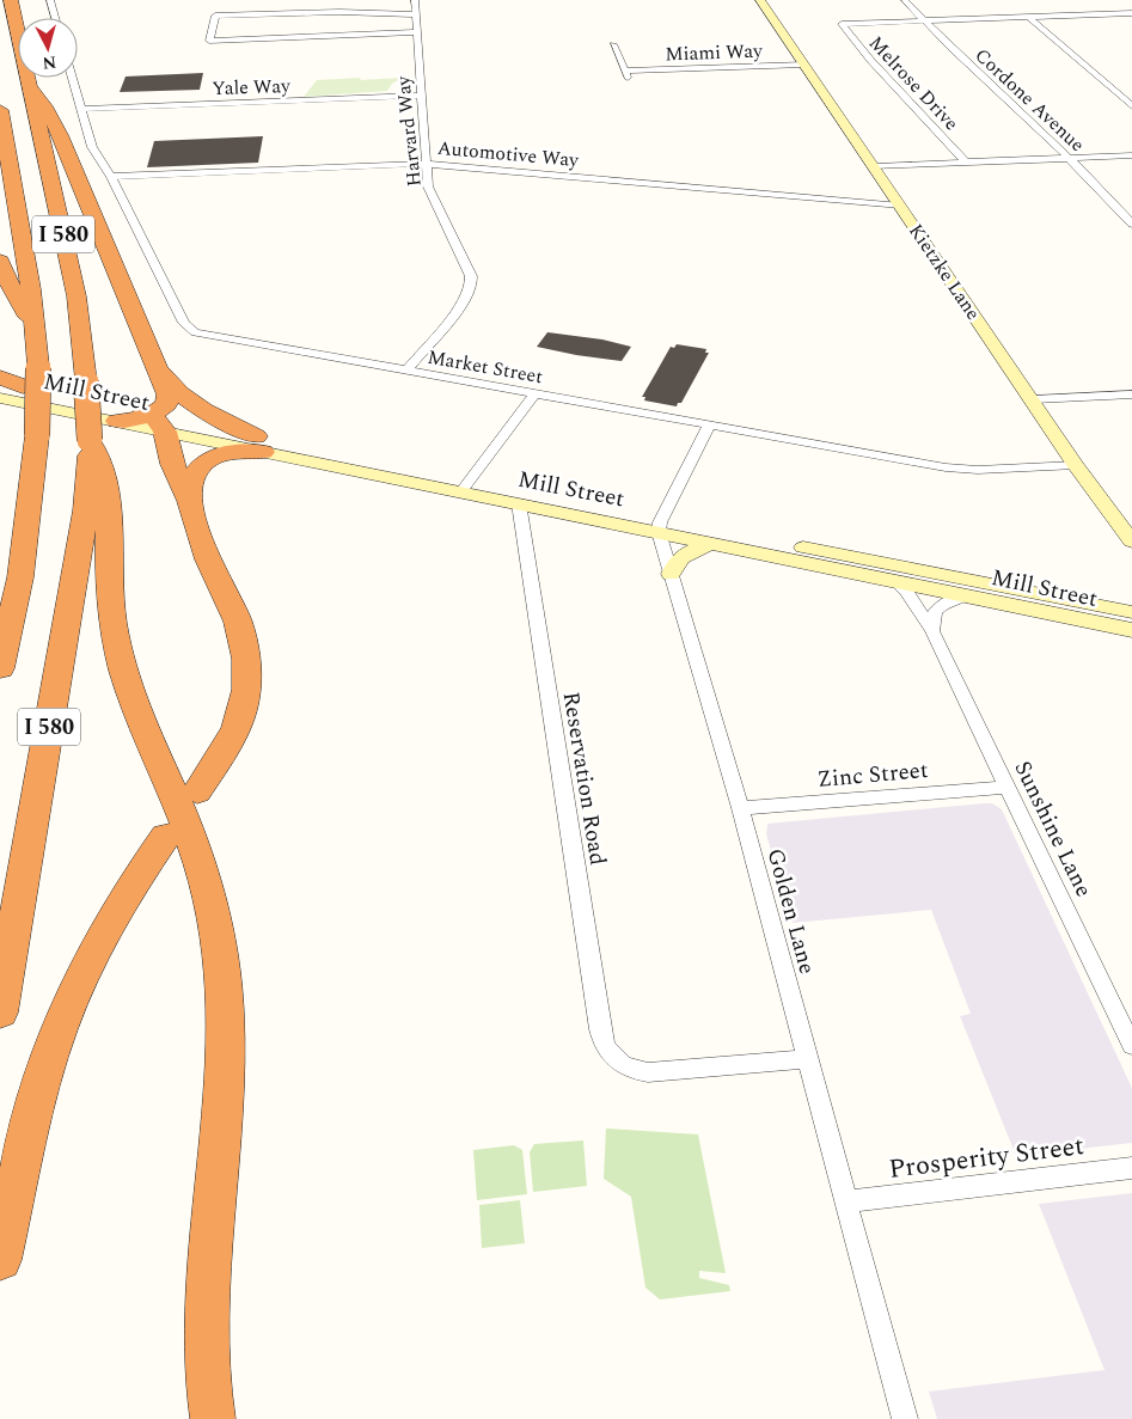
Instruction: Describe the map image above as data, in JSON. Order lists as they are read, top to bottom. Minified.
{"streets":{"highway":["I 580"],"main road":["Kietzke Lane","Mill Street"],"street":["Miami Way","Melrose Drive","Yale Way","Cordone Avenue","Harvard Way","Automotive Way","Market Street","Zinc Street","Reservation Road","Sunshine Lane","Golden Lane","Prosperity Street"]},"crossings":[["Miami Way","Kietzke Lane"],["Melrose Drive","Cordone Avenue"],["Yale Way","Harvard Way"],["Yale Way","Market Street"],["Harvard Way","Automotive Way"],["Harvard Way","Market Street"],["Automotive Way","Kietzke Lane"],["Automotive Way","Market Street"],["I 580","Mill Street"],["Kietzke Lane","Market Street"],["Mill Street","Reservation Road"],["Mill Street","Sunshine Lane"],["Mill Street","Golden Lane"],["Zinc Street","Sunshine Lane"],["Zinc Street","Golden Lane"],["Reservation Road","Golden Lane"],["Golden Lane","Prosperity Street"]],"north":"bottom"}
